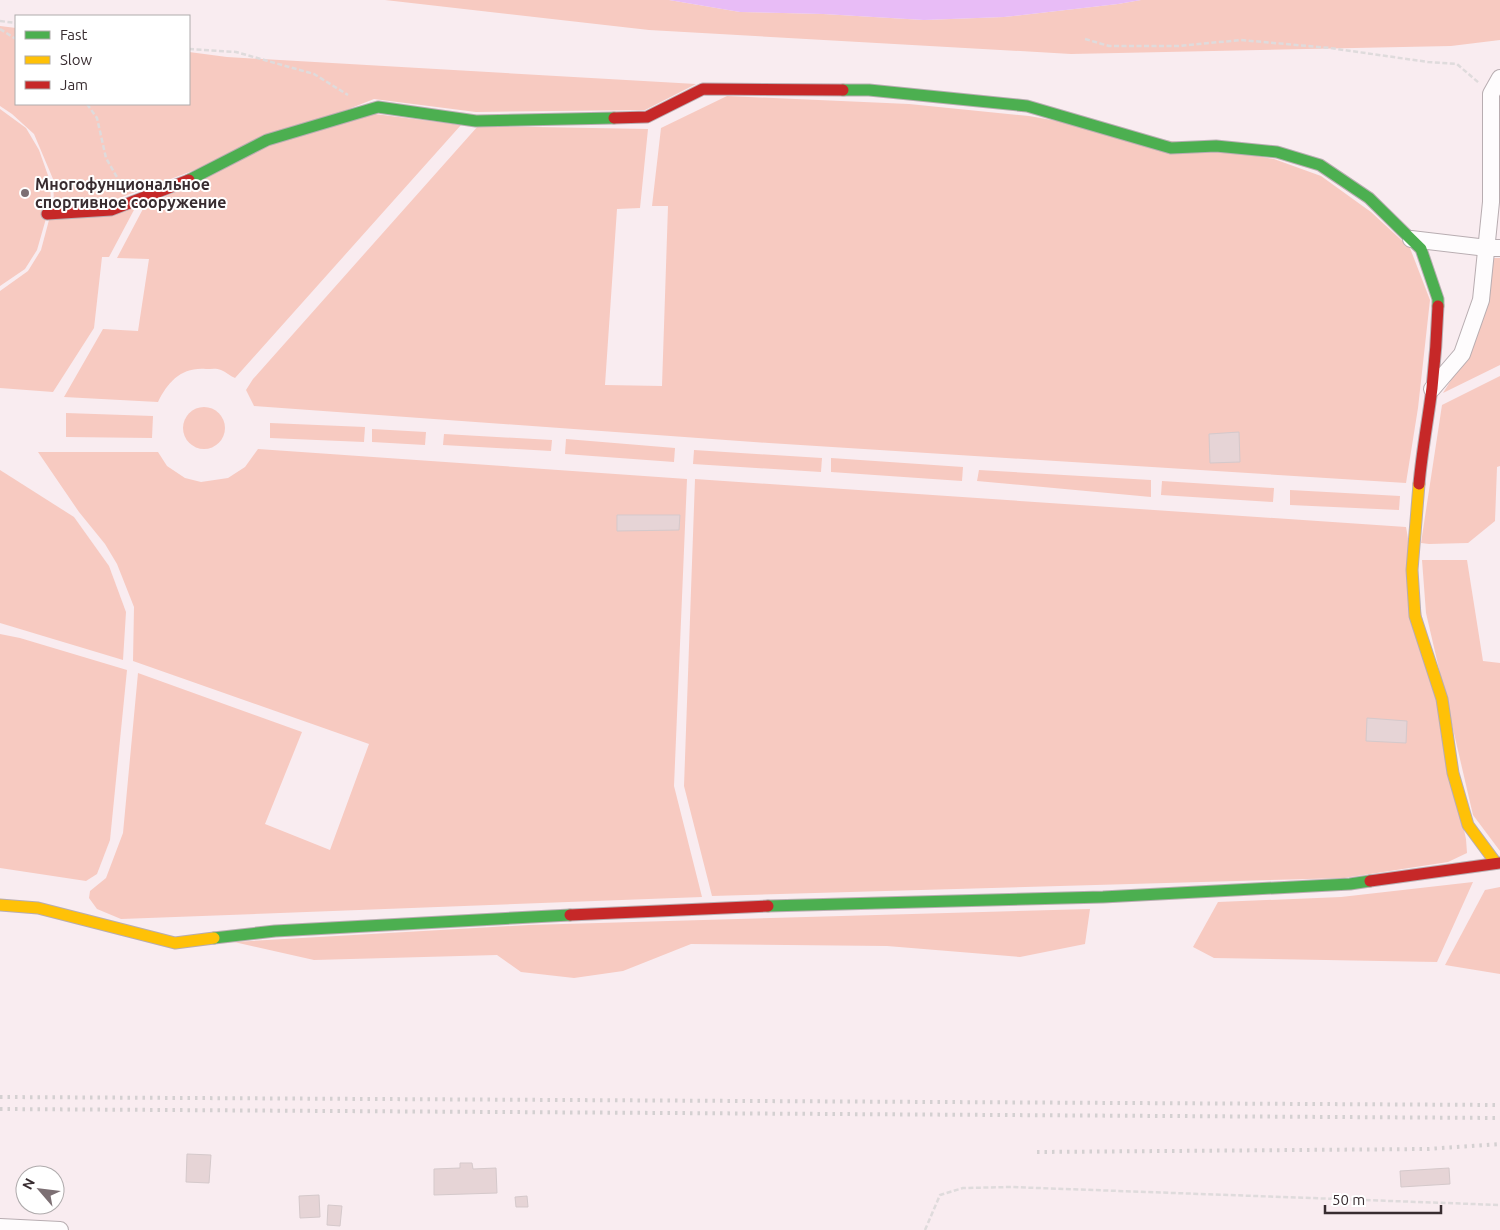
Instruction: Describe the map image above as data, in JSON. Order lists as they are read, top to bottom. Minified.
{"places":["Многофунциональное спортивное сооружение"],"legend":["Fast","Slow","Jam"],"scale_bar":"50 m","north":"top left"}
